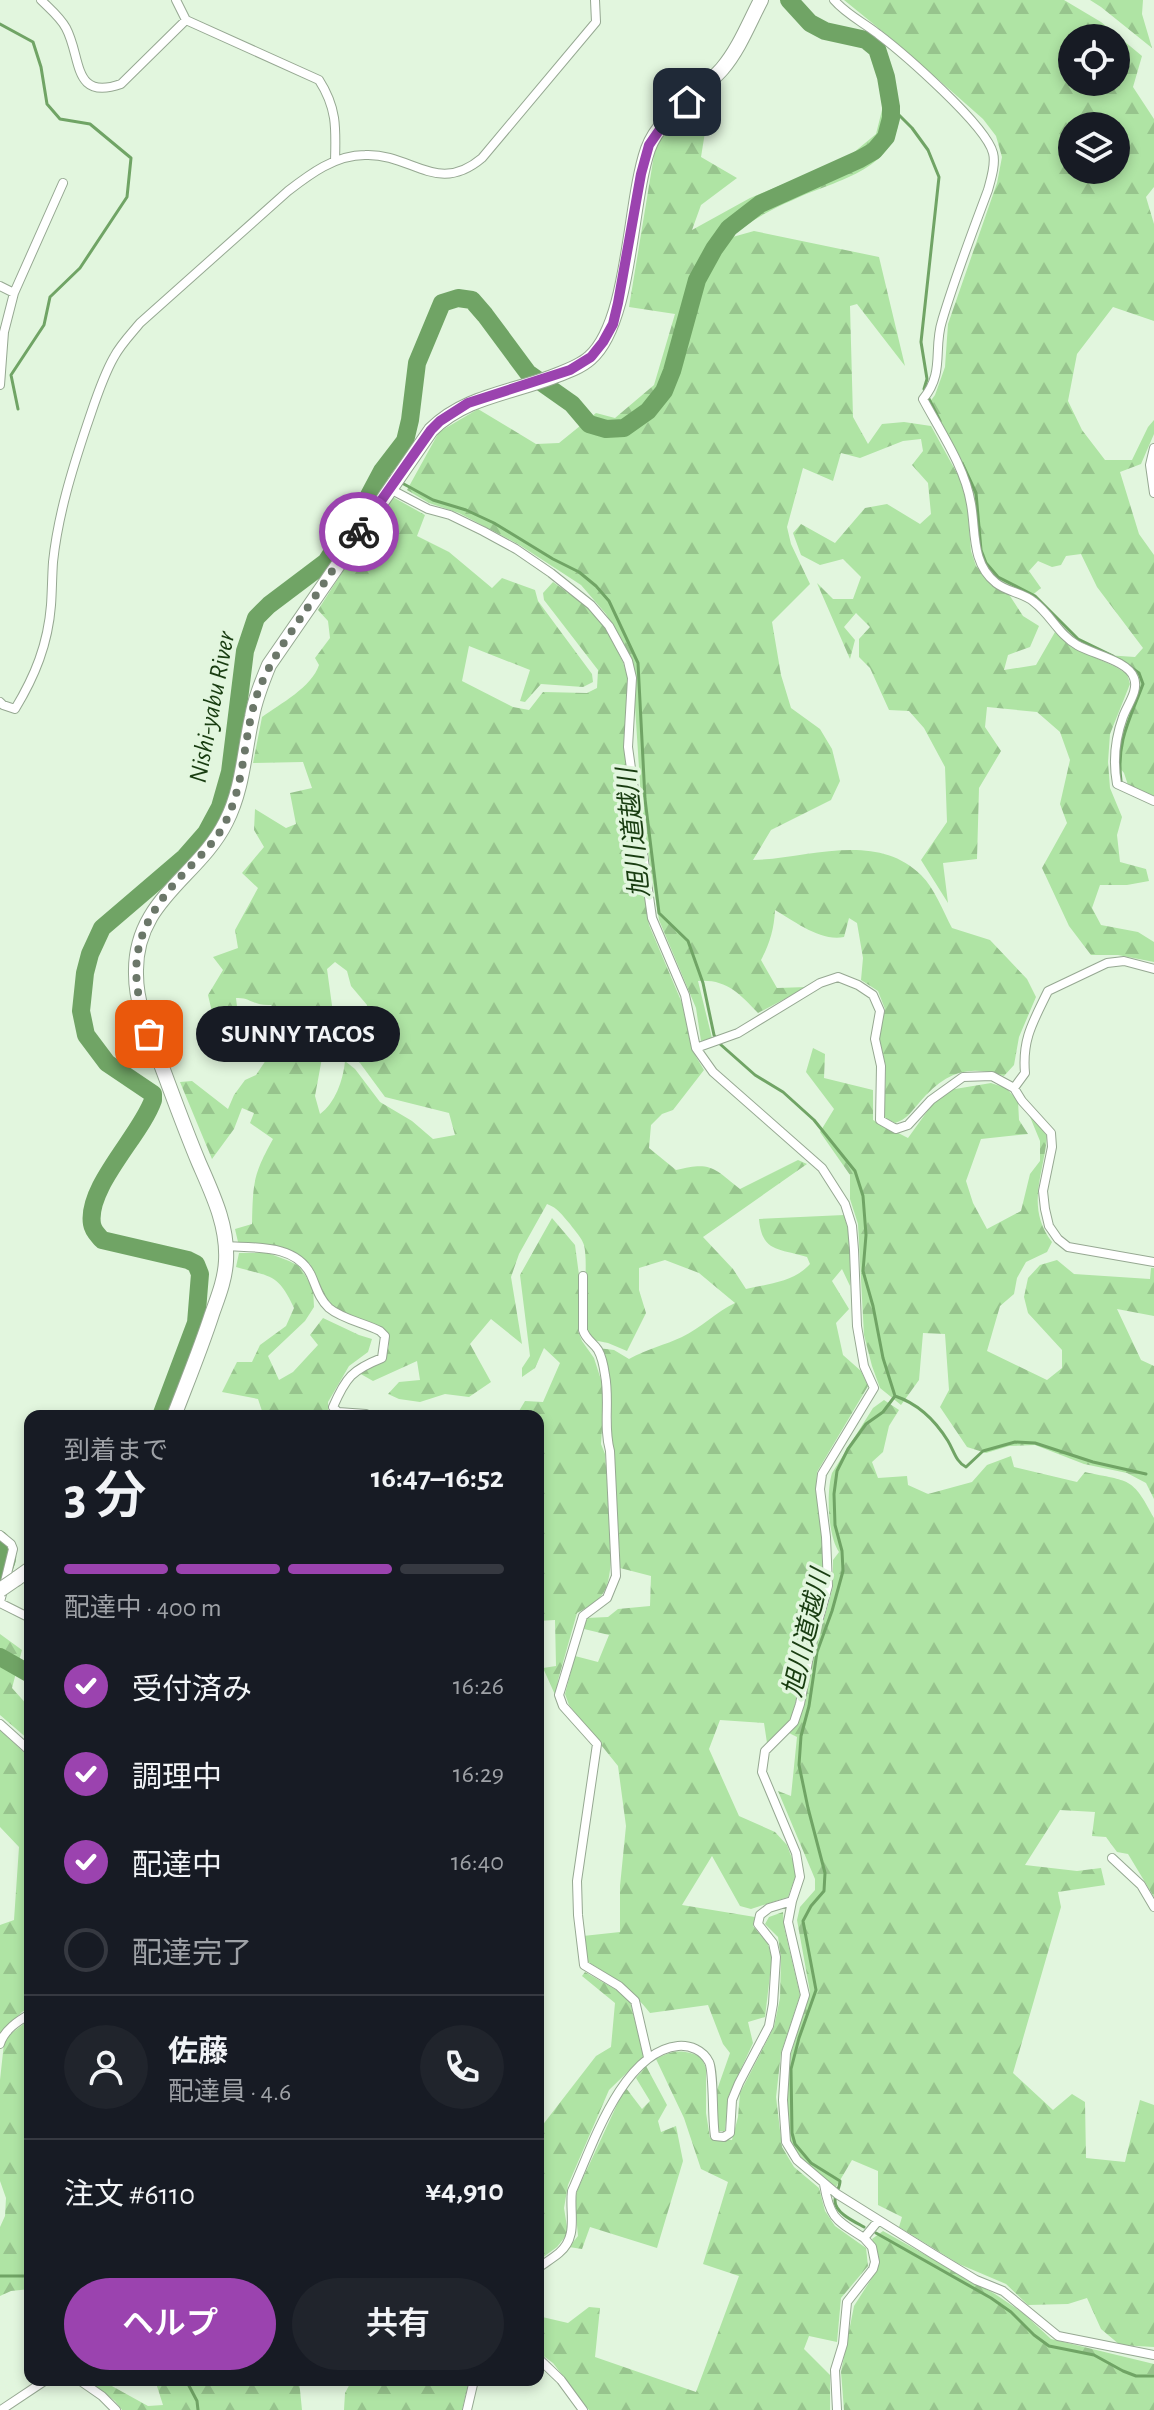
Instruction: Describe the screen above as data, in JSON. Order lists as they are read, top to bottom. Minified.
{"water":["Nishi-yabu River","旭川道越川"],"places":["SUNNY TACOS"],"page":{"bubble":"SUNNY TACOS","heading":["3 分","到着まで","16:47–16:52"],"panel":["佐藤","配達員 · 4.6","注文 #6110","¥4,910"],"bar":"配達中 · 400 m","list":[["受付済み","16:26"],["調理中","16:29"],["配達中","16:40"],"配達完了"],"buttons":["ヘルプ","共有"]}}
